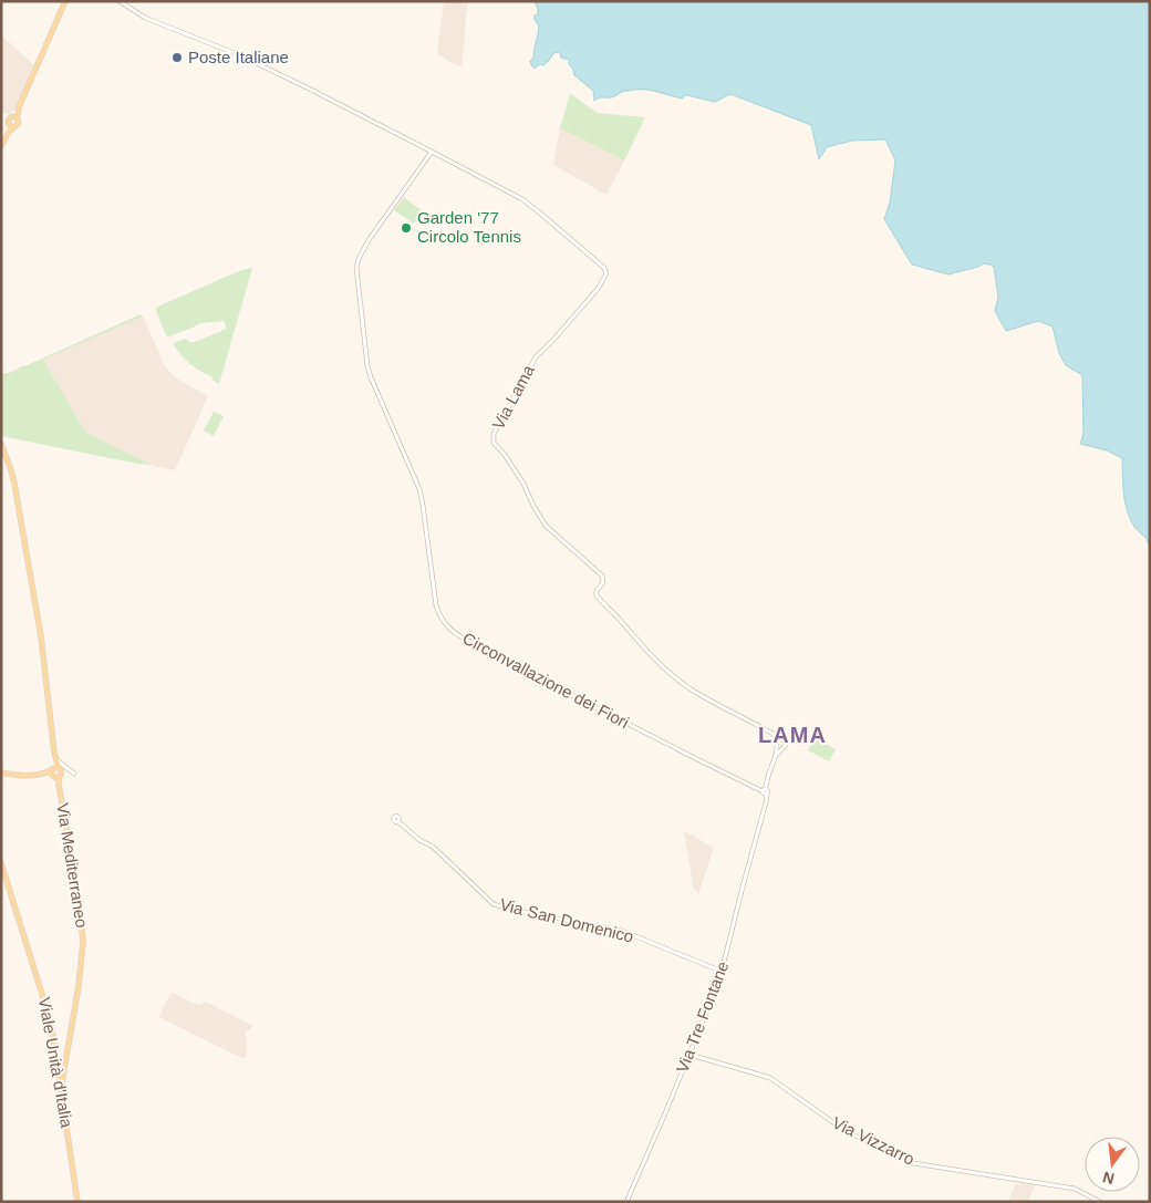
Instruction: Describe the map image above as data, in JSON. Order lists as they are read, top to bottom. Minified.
{"streets":{"main road":["Via Mediterraneo","Viale Unità d'Italia"],"street":["Via Lama","Circonvallazione dei Fiori","Via San Domenico","Via Tre Fontane","Via Vizzarro"]},"crossings":[["Via Lama","Circonvallazione dei Fiori"],["Via Lama","Via Tre Fontane"],["Circonvallazione dei Fiori","Via Tre Fontane"],["Via Mediterraneo","Viale Unità d'Italia"],["Via San Domenico","Via Tre Fontane"],["Via Tre Fontane","Via Vizzarro"]],"districts":["LAMA"],"places":["Poste Italiane","Garden '77 Circolo Tennis"],"north":"bottom"}
